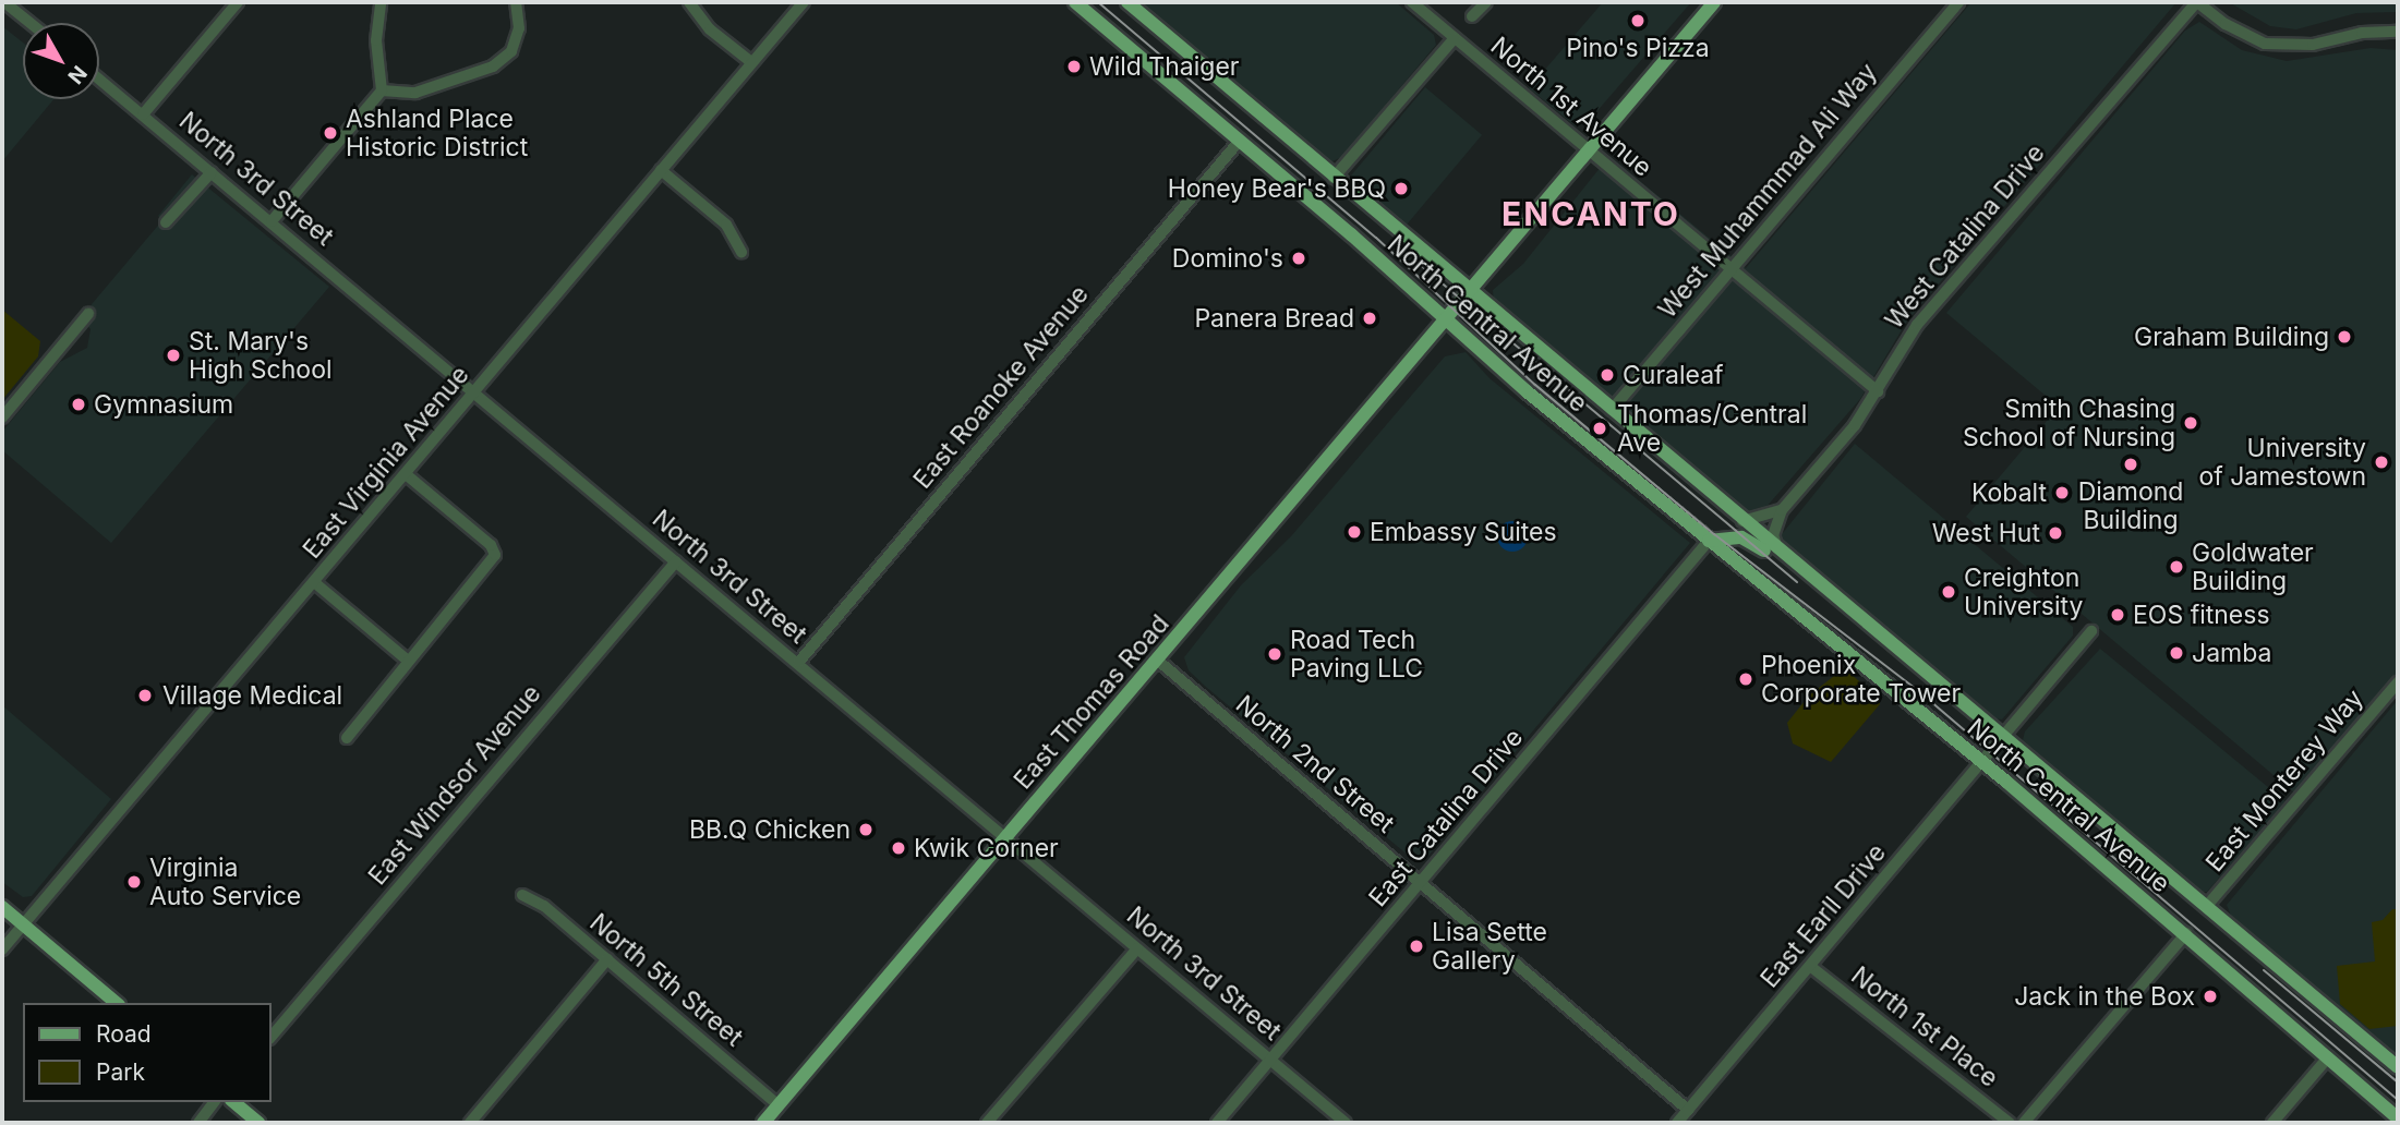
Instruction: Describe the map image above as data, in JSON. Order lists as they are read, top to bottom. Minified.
{"streets":{"main road":["North Central Avenue","East Thomas Road"],"street":["North 1st Avenue","North 3rd Street","West Muhammmad Ali Way","West Catalina Drive","East Roanoke Avenue","East Virginia Avenue","North 2nd Street","East Monterey Way","East Windsor Avenue","East Catalina Drive","East Earll Drive","North 5th Street","North 1st Place"]},"crossings":[["North 1st Avenue","West Muhammmad Ali Way"],["North 1st Avenue","West Catalina Drive"],["North 1st Avenue","East Thomas Road"],["North 3rd Street","East Roanoke Avenue"],["North 3rd Street","East Virginia Avenue"],["North 3rd Street","East Thomas Road"],["North 3rd Street","East Windsor Avenue"],["North 3rd Street","East Catalina Drive"],["West Muhammmad Ali Way","North Central Avenue"],["North Central Avenue","East Roanoke Avenue"],["North Central Avenue","East Thomas Road"],["North Central Avenue","East Monterey Way"],["North Central Avenue","East Catalina Drive"],["North Central Avenue","East Earll Drive"],["East Thomas Road","North 2nd Street"],["East Thomas Road","North 5th Street"],["North 2nd Street","East Catalina Drive"],["North 2nd Street","East Earll Drive"],["East Earll Drive","North 1st Place"]],"districts":["ENCANTO"],"places":["Pino's Pizza","Wild Thaiger","Ashland Place Historic District","Honey Bear's BBQ","Domino's","Panera Bread","Graham Building","St. Mary's High School","Curaleaf","Gymnasium","Smith Chasing School of Nursing","Thomas/Central Ave","University of Jamestown","Diamond Building","Kobalt","Embassy Suites","West Hut","Goldwater Building","Creighton University","EOS fitness","Jamba","Road Tech Paving LLC","Phoenix Corporate Tower","Village Medical","BB.Q Chicken","Kwik Corner","Virginia Auto Service","Lisa Sette Gallery","Jack in the Box"],"legend":["Road","Park"],"north":"bottom right"}
